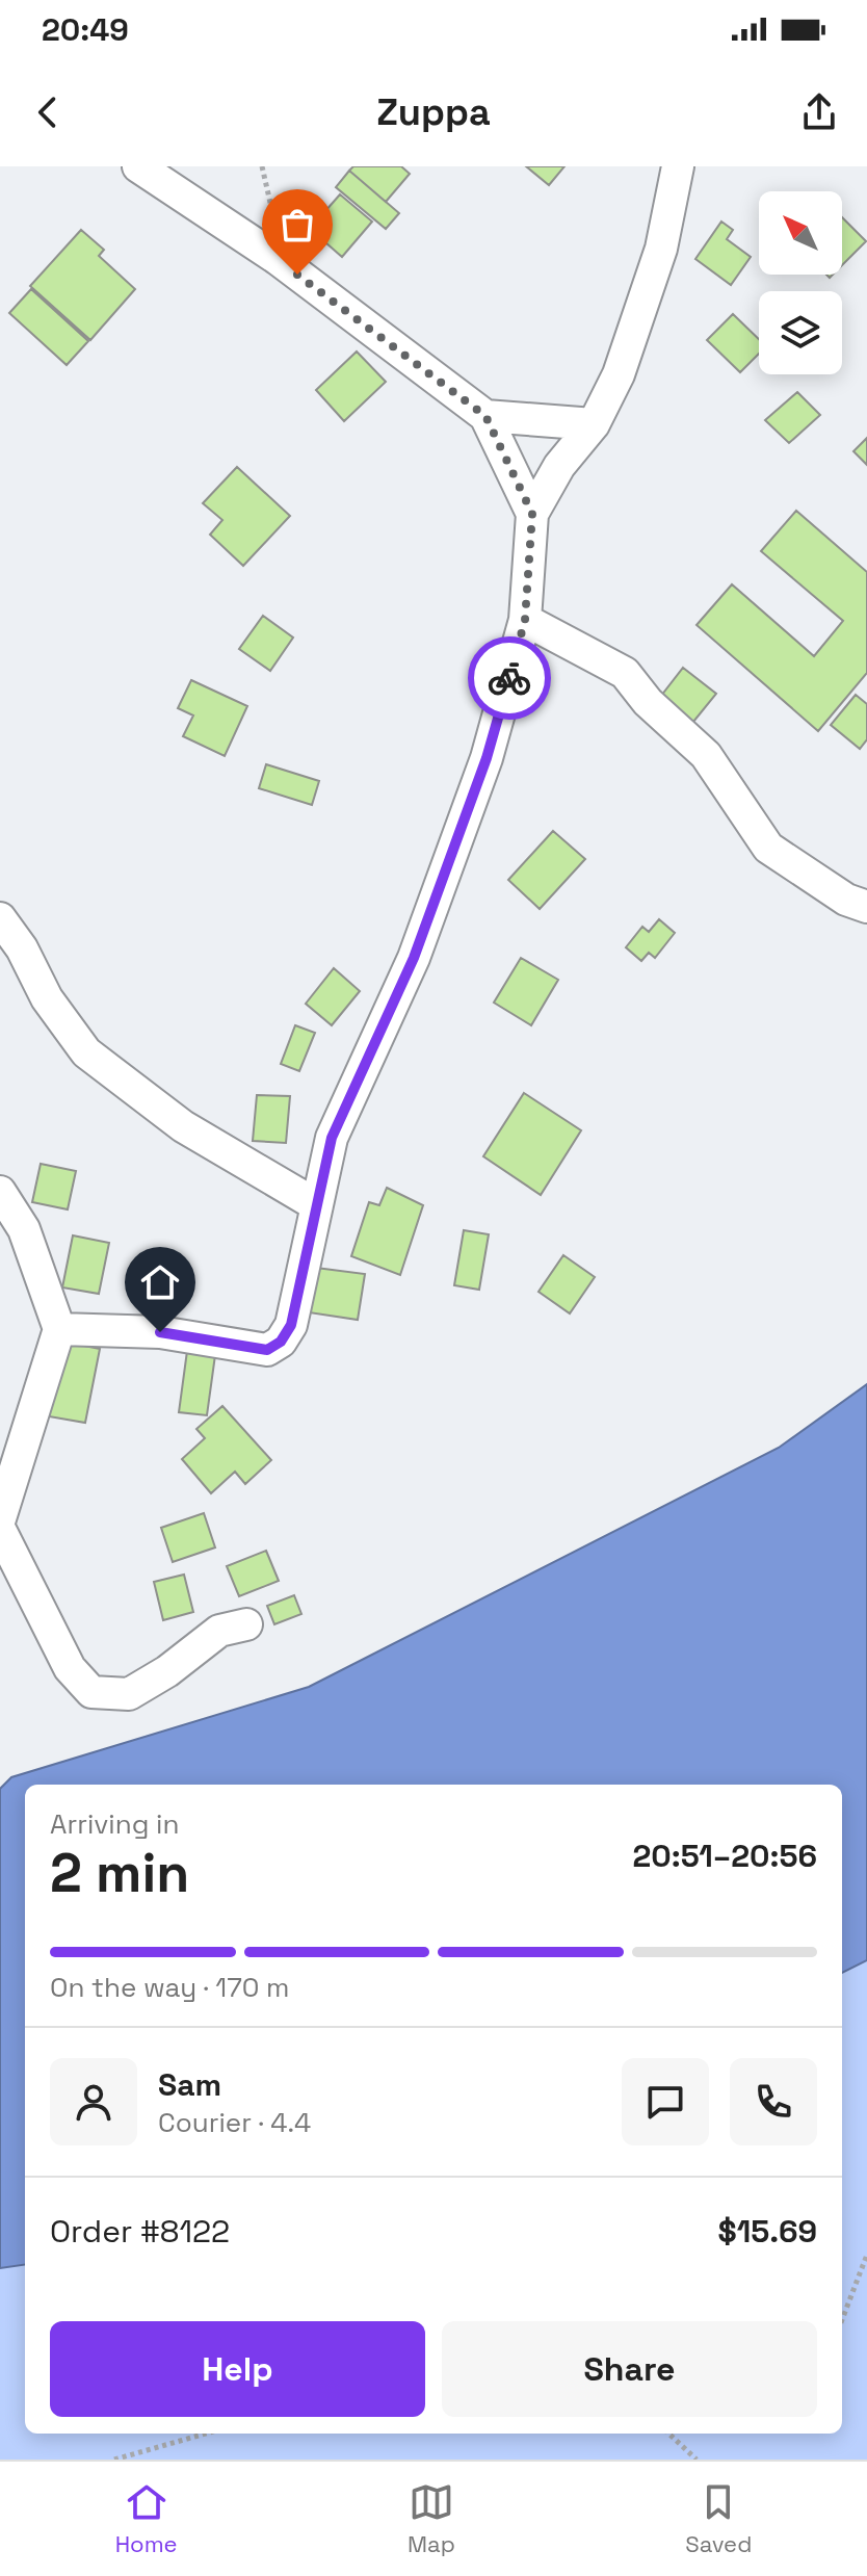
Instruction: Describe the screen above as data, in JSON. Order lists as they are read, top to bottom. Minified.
{"north":"top left","page":{"status":"20:49","header":"Zuppa","heading":["2 min","Arriving in","20:51–20:56"],"panel":["Sam","Courier · 4.4","Order #8122","$15.69"],"bar":"On the way · 170 m","buttons":["Help","Share"],"tabs":["Home","Map","Saved"]}}
